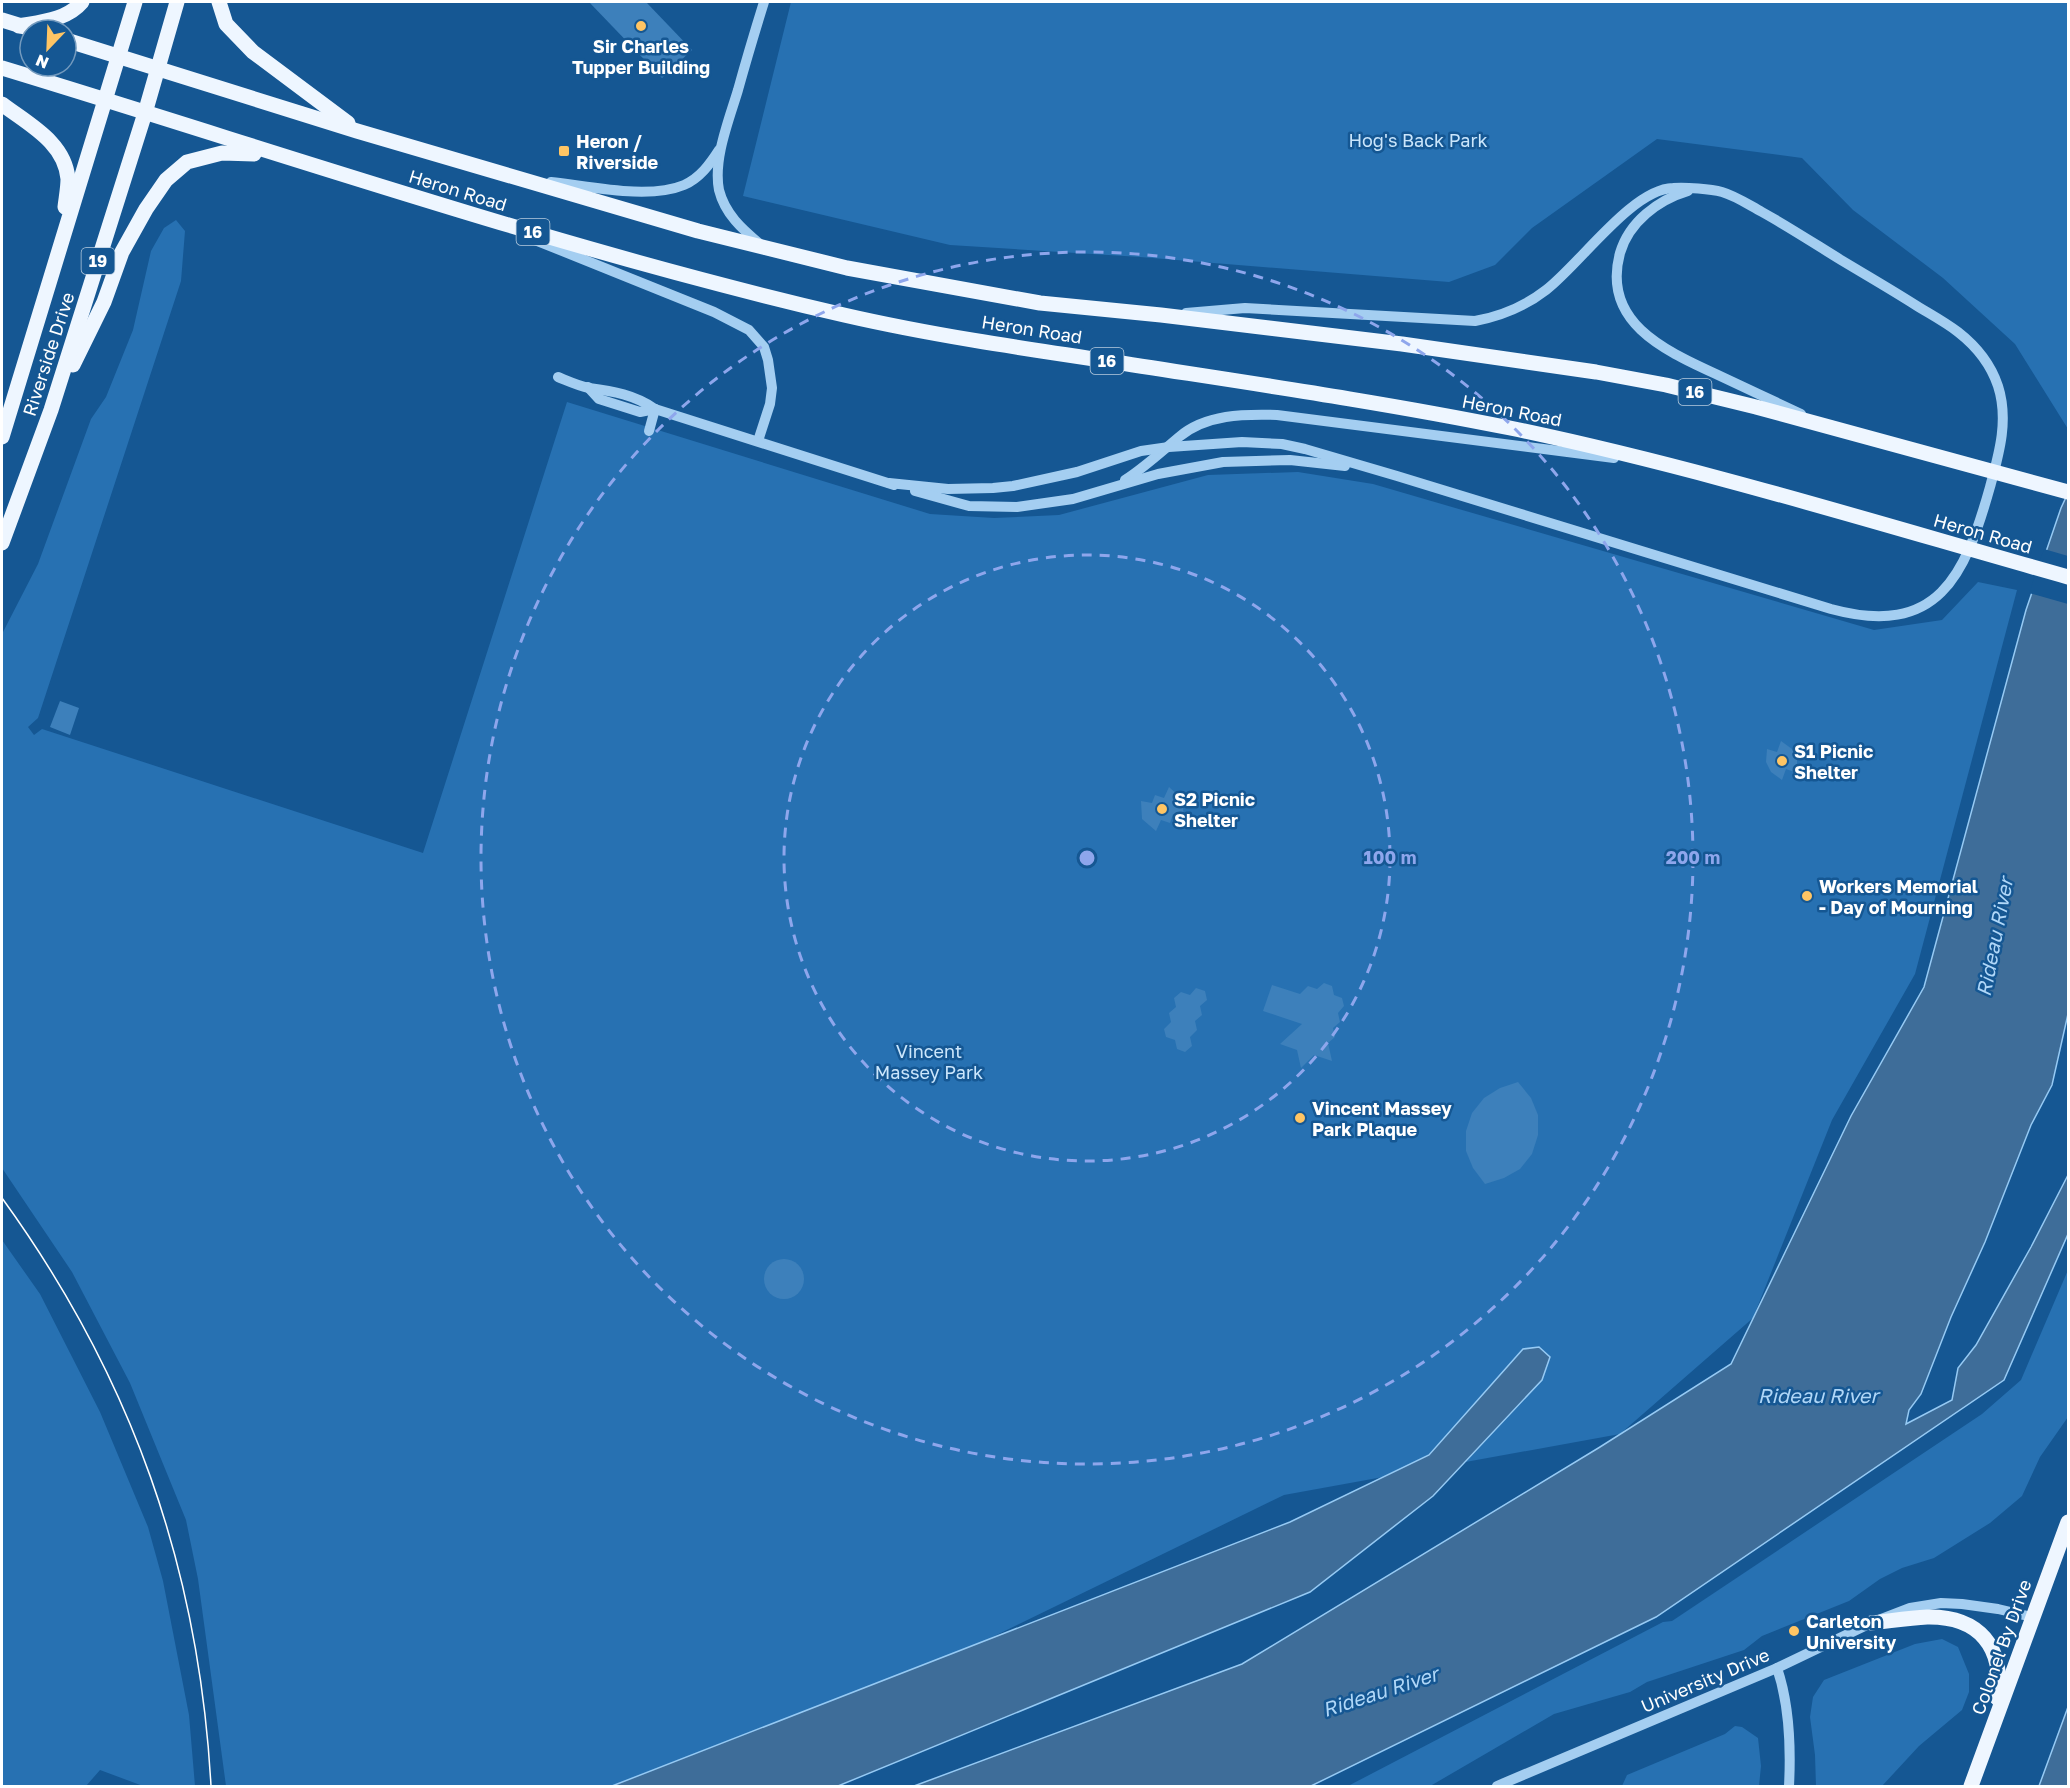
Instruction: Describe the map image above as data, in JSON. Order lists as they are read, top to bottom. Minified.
{"streets":{"main road":["Heron Road","16","19","Riverside Drive","Colonel By Drive"],"street":["University Drive"]},"crossings":[["Heron Road","Riverside Drive"],["Colonel By Drive","University Drive"]],"water":["Rideau River"],"parks":["Hog's Back Park","Vincent Massey Park"],"places":{"other":["Sir Charles Tupper Building","S1 Picnic Shelter","S2 Picnic Shelter","Workers Memorial - Day of Mourning","Vincent Massey Park Plaque","Carleton University"],"transit":["Heron / Riverside"]},"north":"bottom left","rings":["100 m","200 m"]}
